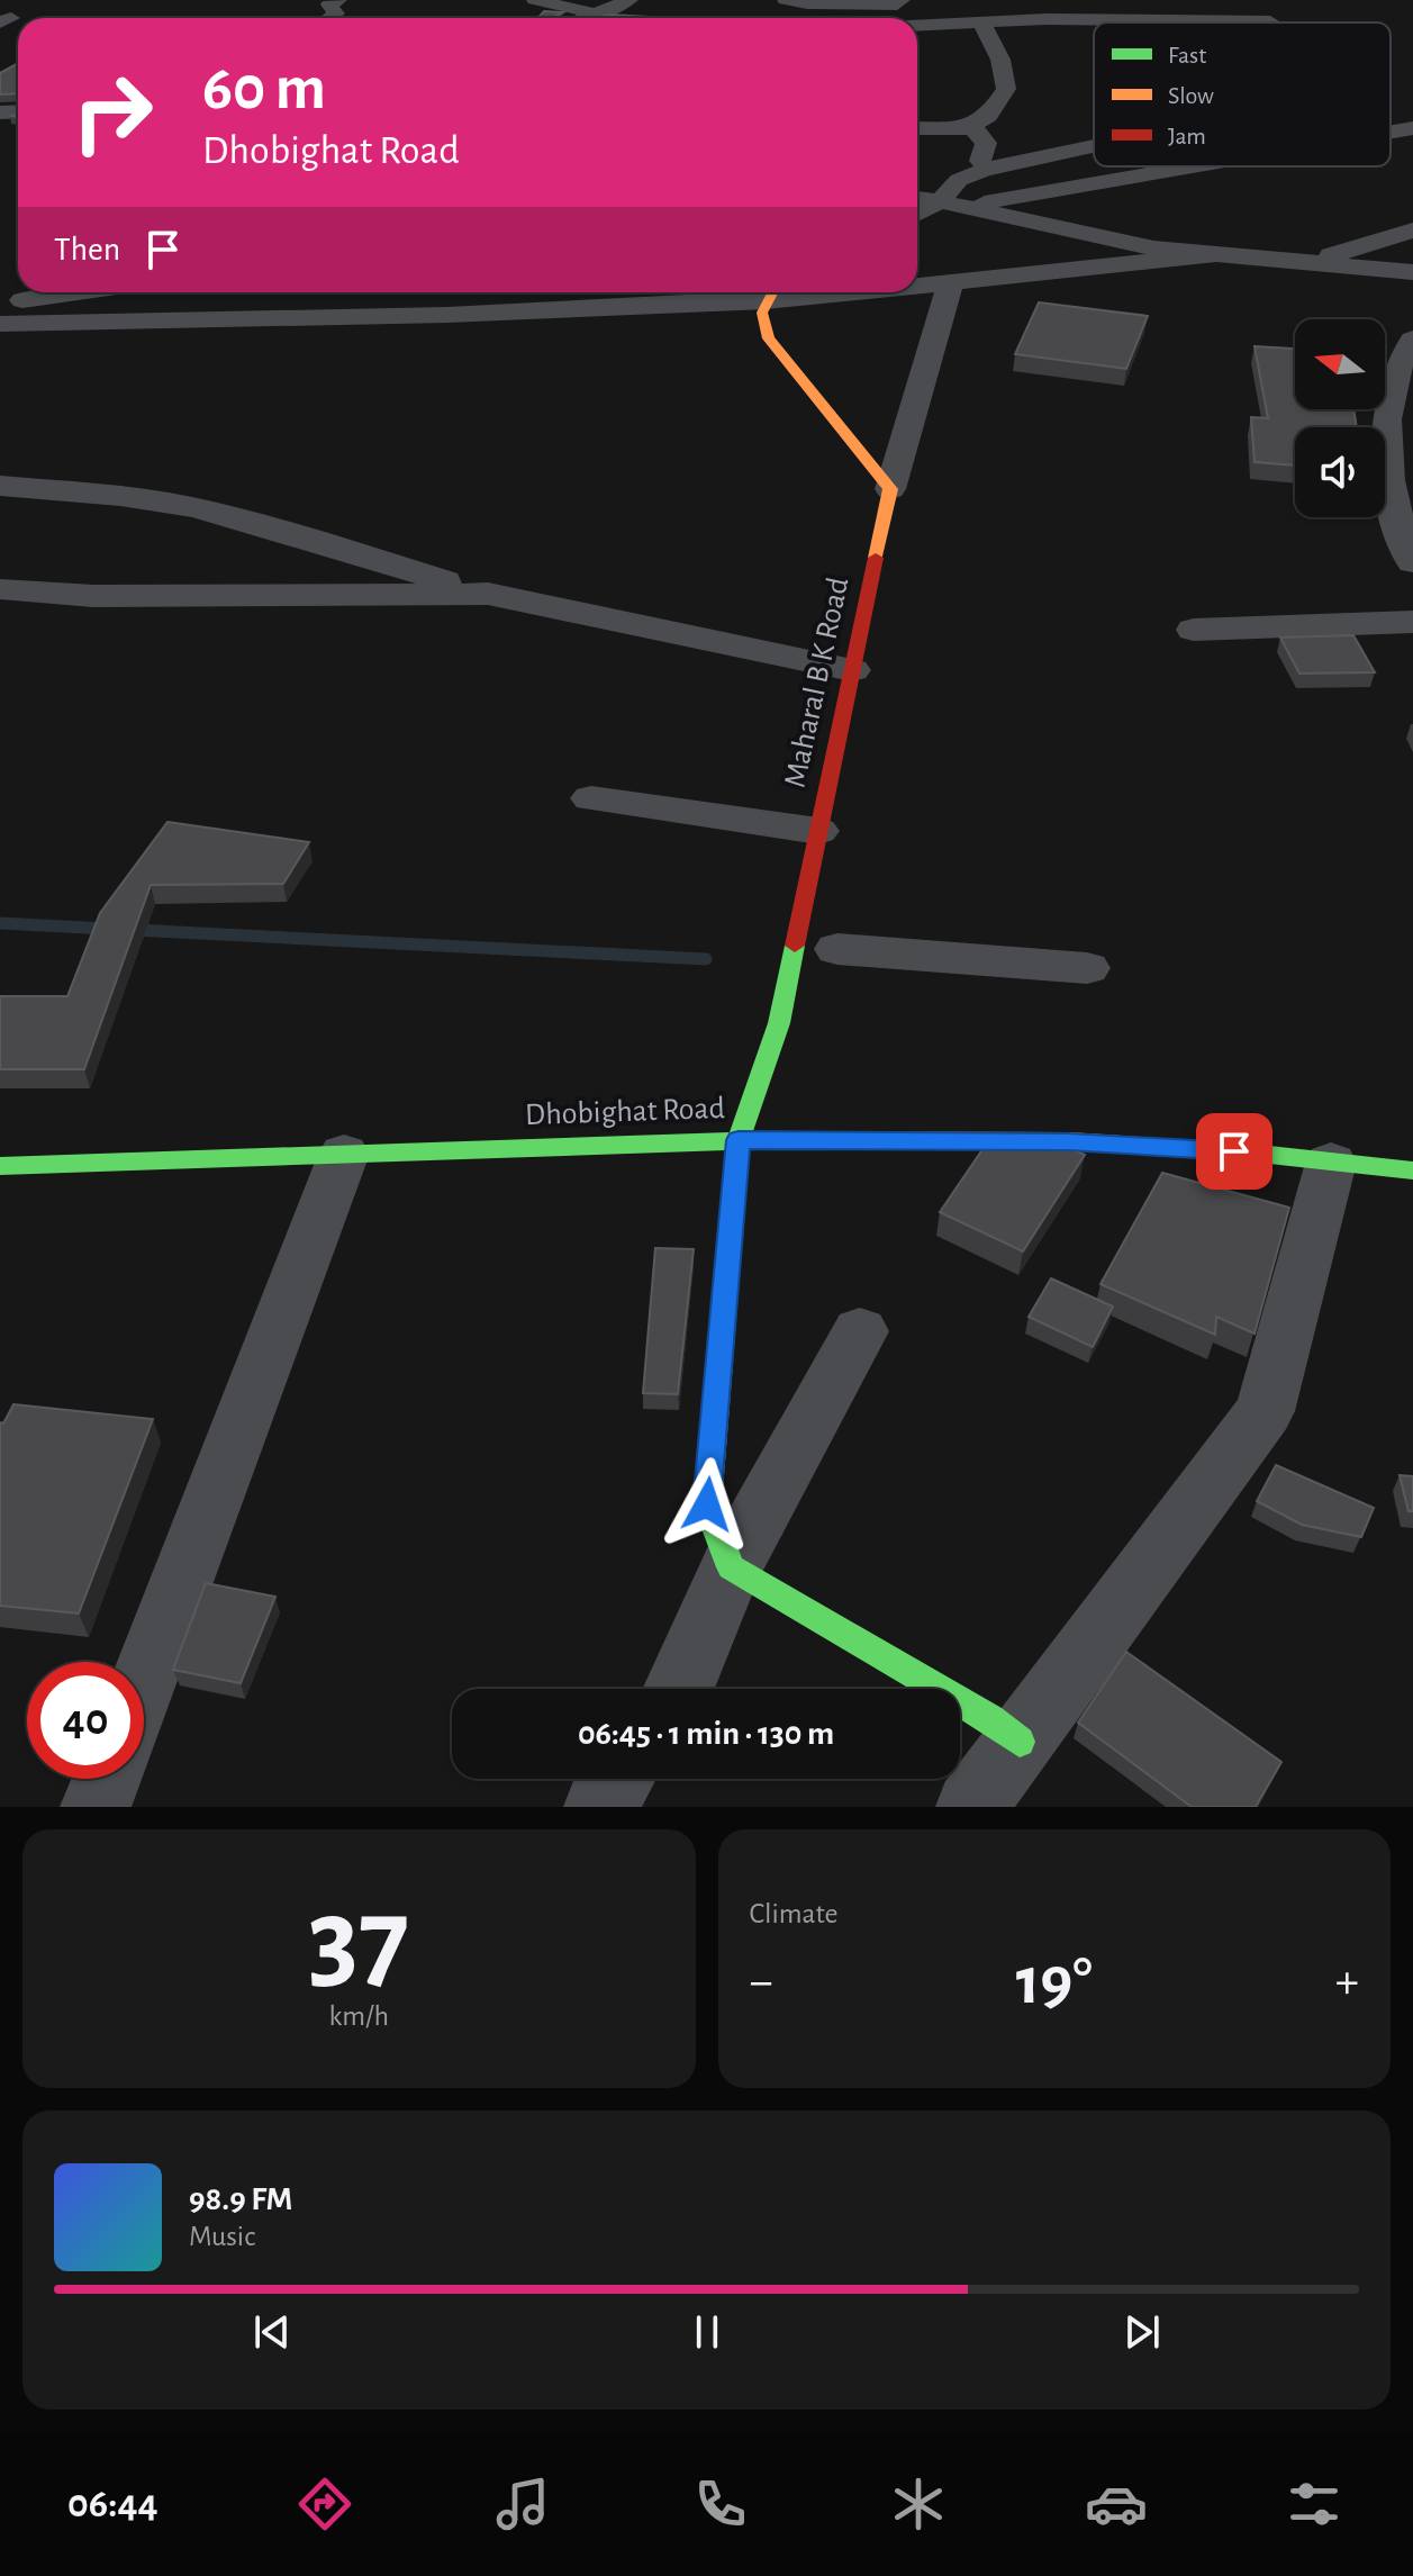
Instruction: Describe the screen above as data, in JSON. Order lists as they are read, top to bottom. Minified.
{"streets":{"street":["Maharal B K Road","Dhobighat Road"]},"crossings":[["Maharal B K Road","Dhobighat Road"]],"legend":["Fast","Slow","Jam"],"north":"left","page":{"turn":["60 m","Dhobighat Road"],"then":"Then","limit":"40","trip":"06:45 · 1 min · 130 m","tile":[["37","km/h"],"Climate"],"heat":["−","19°","+"],"song":["98.9 FM","Music"],"tabs":"06:44"}}
